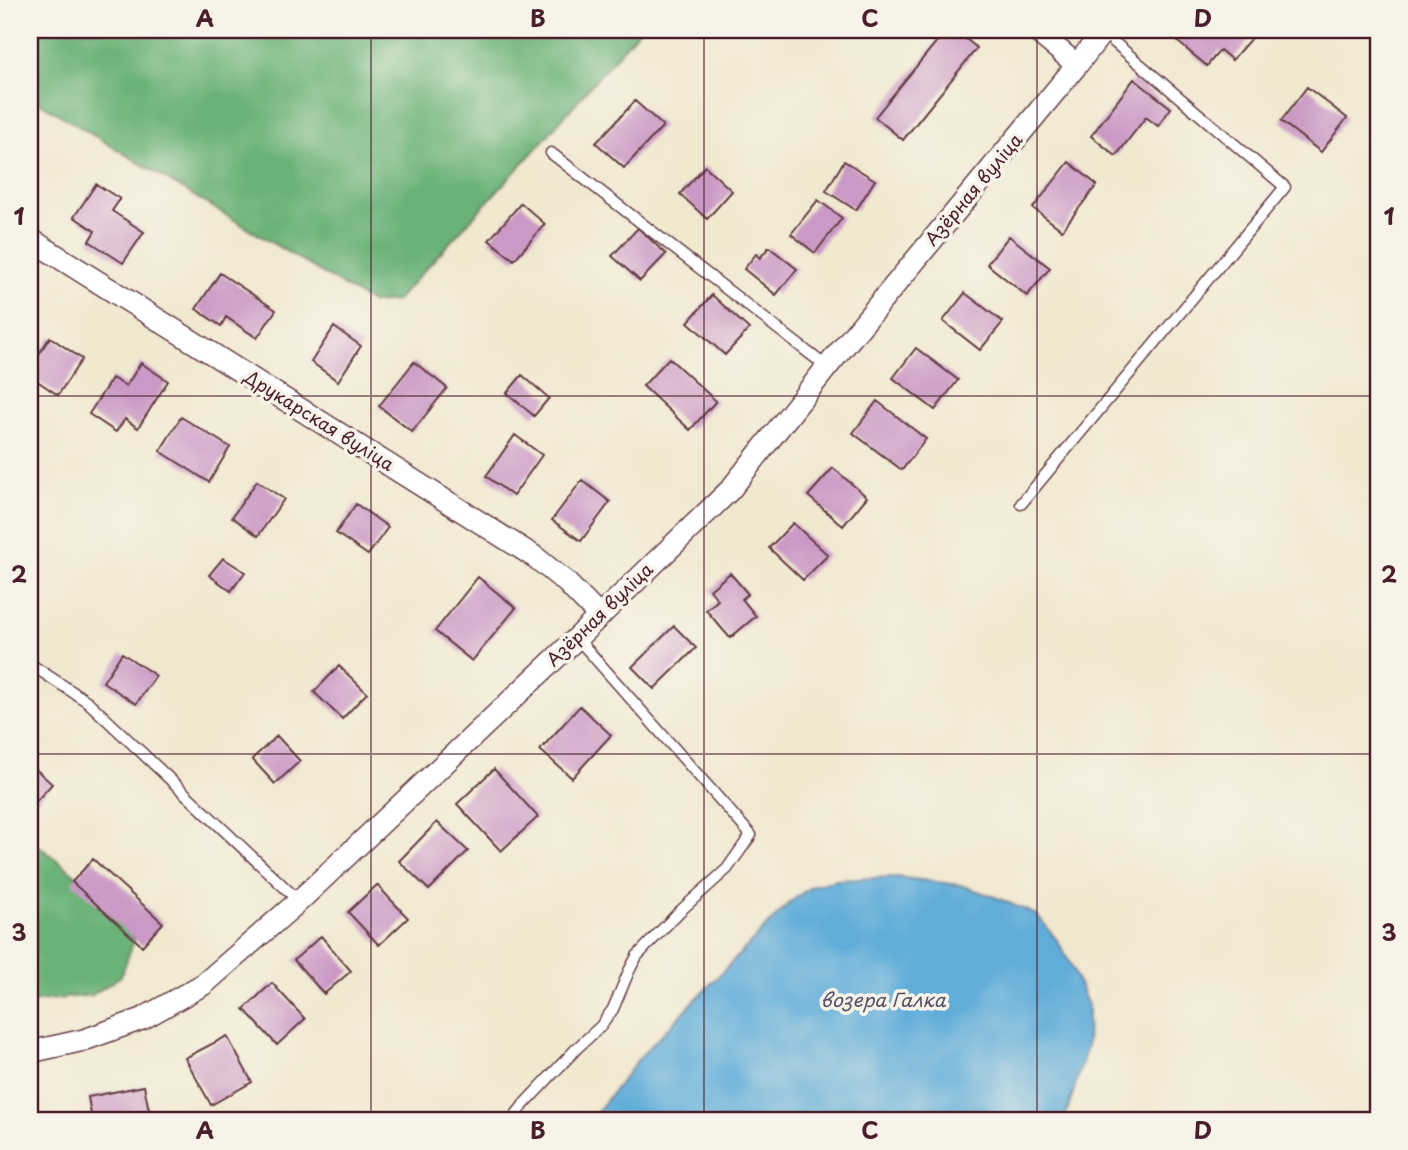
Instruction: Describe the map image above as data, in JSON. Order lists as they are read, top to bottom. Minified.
{"streets":{"street":["Азёрная вуліца","Друкарская вуліца"]},"crossings":[["Азёрная вуліца","Друкарская вуліца"]],"water":["возера Галка"],"grid":{"columns":["A","B","C","D"],"rows":["1","2","3"]}}
